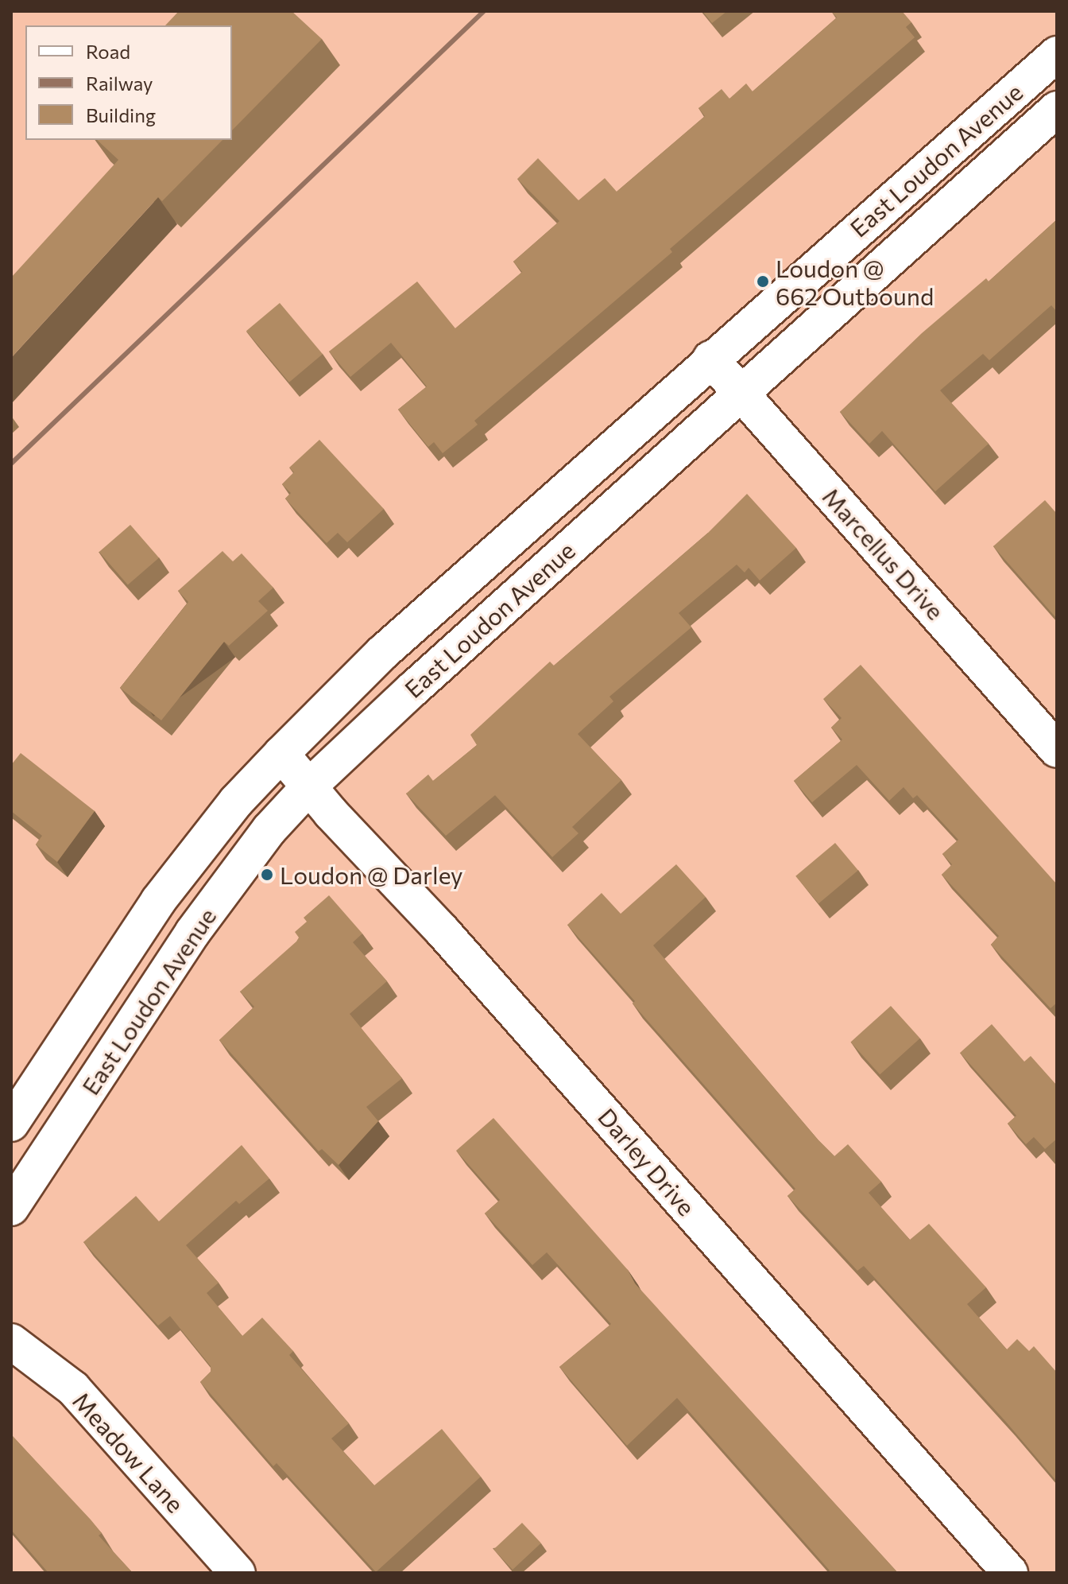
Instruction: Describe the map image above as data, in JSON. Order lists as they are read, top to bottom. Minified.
{"streets":{"main road":["East Loudon Avenue","Marcellus Drive","Darley Drive","Meadow Lane"]},"crossings":[["East Loudon Avenue","Marcellus Drive"],["East Loudon Avenue","Darley Drive"]],"places":["Loudon @ 662 Outbound","Loudon @ Darley"],"legend":["Road","Railway","Building"]}
